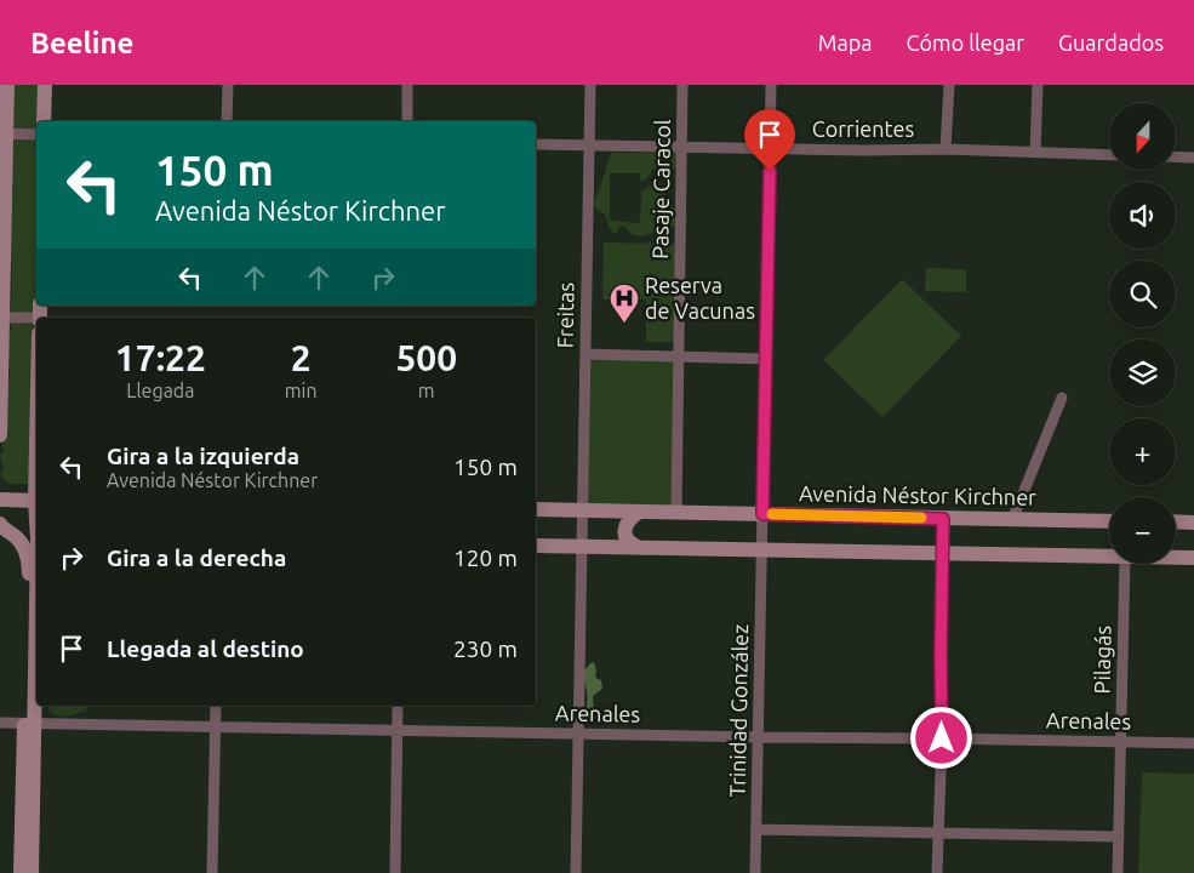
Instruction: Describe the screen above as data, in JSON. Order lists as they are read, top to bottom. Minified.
{"streets":{"main road":["Avenida Néstor Kirchner"],"street":["Corrientes","Pasaje Caracol","Freitas","Pilagás","Trinidad González","Arenales"]},"crossings":[["Corrientes","Pasaje Caracol"],["Corrientes","Freitas"],["Corrientes","Trinidad González"],["Pasaje Caracol","Avenida Néstor Kirchner"],["Freitas","Avenida Néstor Kirchner"],["Freitas","Arenales"],["Avenida Néstor Kirchner","Trinidad González"],["Pilagás","Arenales"],["Trinidad González","Arenales"]],"places":{"hospital":["Reserva de Vacunas"]},"north":"bottom","page":{"header":"Beeline","nav":["Mapa","Cómo llegar","Guardados"],"map_buttons":["+","−"],"turn":["150 m","Avenida Néstor Kirchner"],"eta":["17:22","Llegada","2","min","500","m"],"list":[{"name":"Gira a la izquierda","note":"Avenida Néstor Kirchner","value":"150 m"},{"name":"Gira a la derecha","value":"120 m"},{"name":"Llegada al destino","value":"230 m"}]}}
